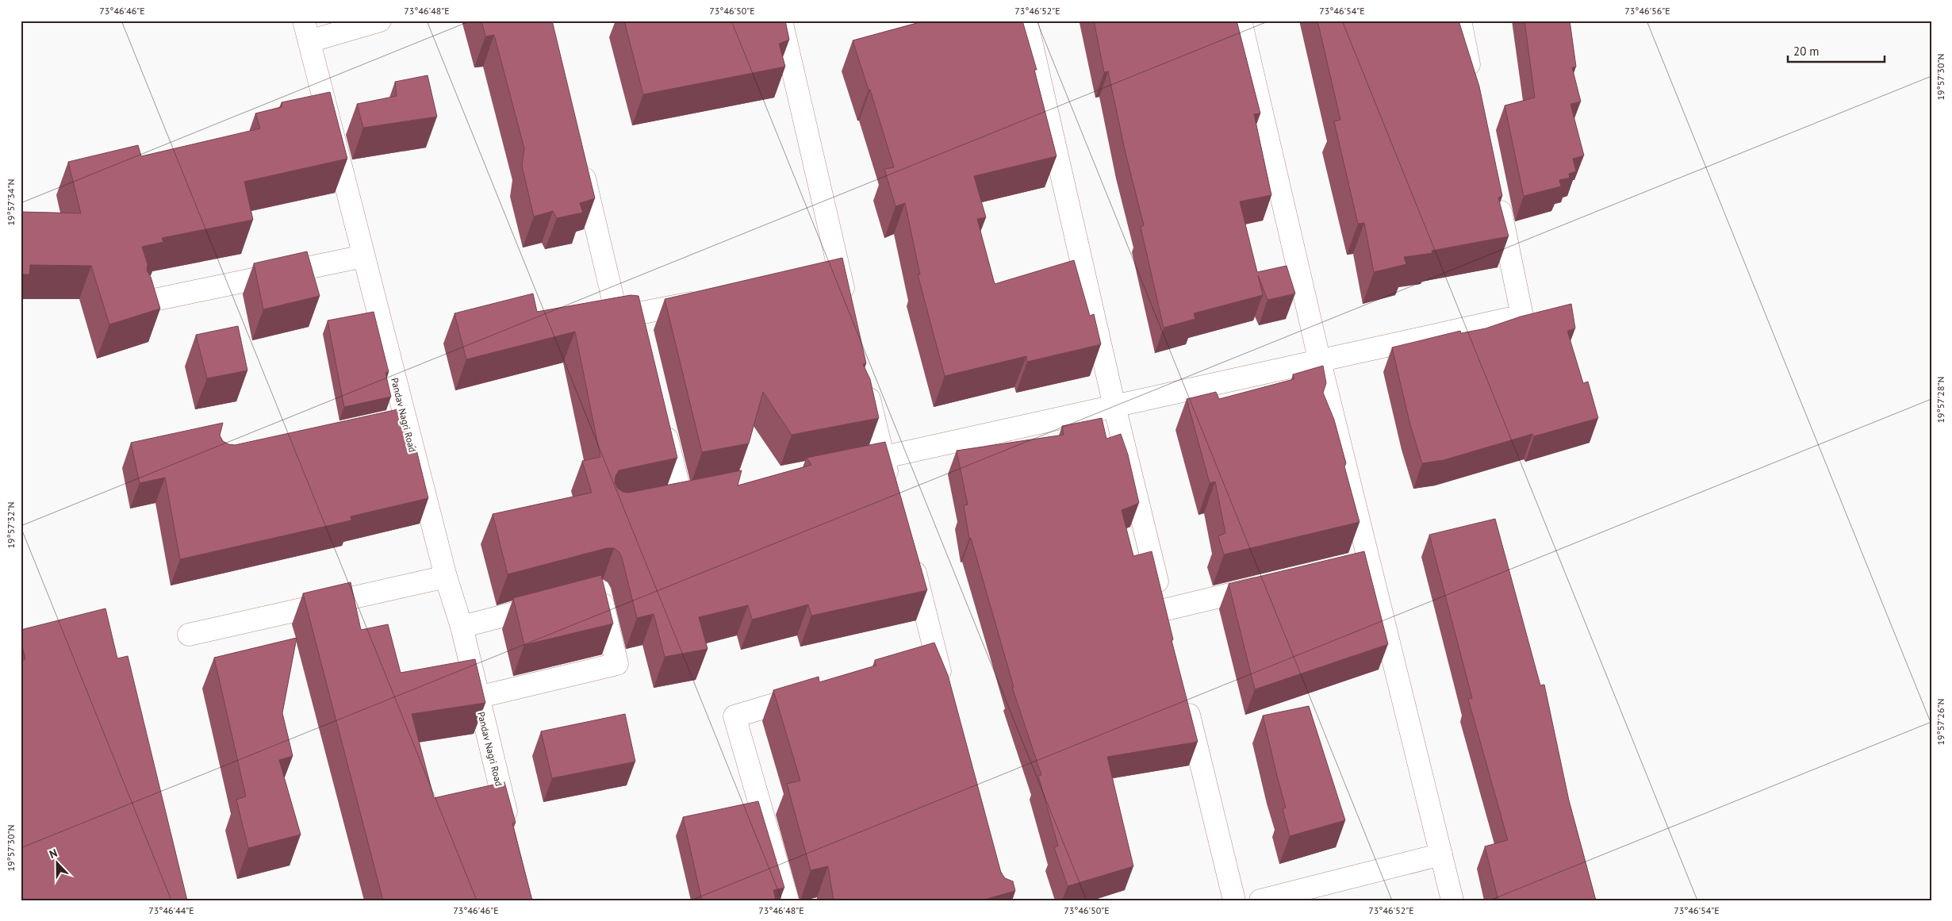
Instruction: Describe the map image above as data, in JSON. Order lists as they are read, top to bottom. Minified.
{"streets":{"street":["Pandav Nagri Road"]},"scale_bar":"20 m","north":"top","coordinates":["73°46'46\"E","73°46'48\"E","73°46'50\"E","73°46'52\"E","73°46'54\"E","73°46'56\"E","19°57'30\"N","19°57'34\"N","19°57'28\"N","19°57'32\"N","19°57'26\"N","73°46'44\"E"]}
